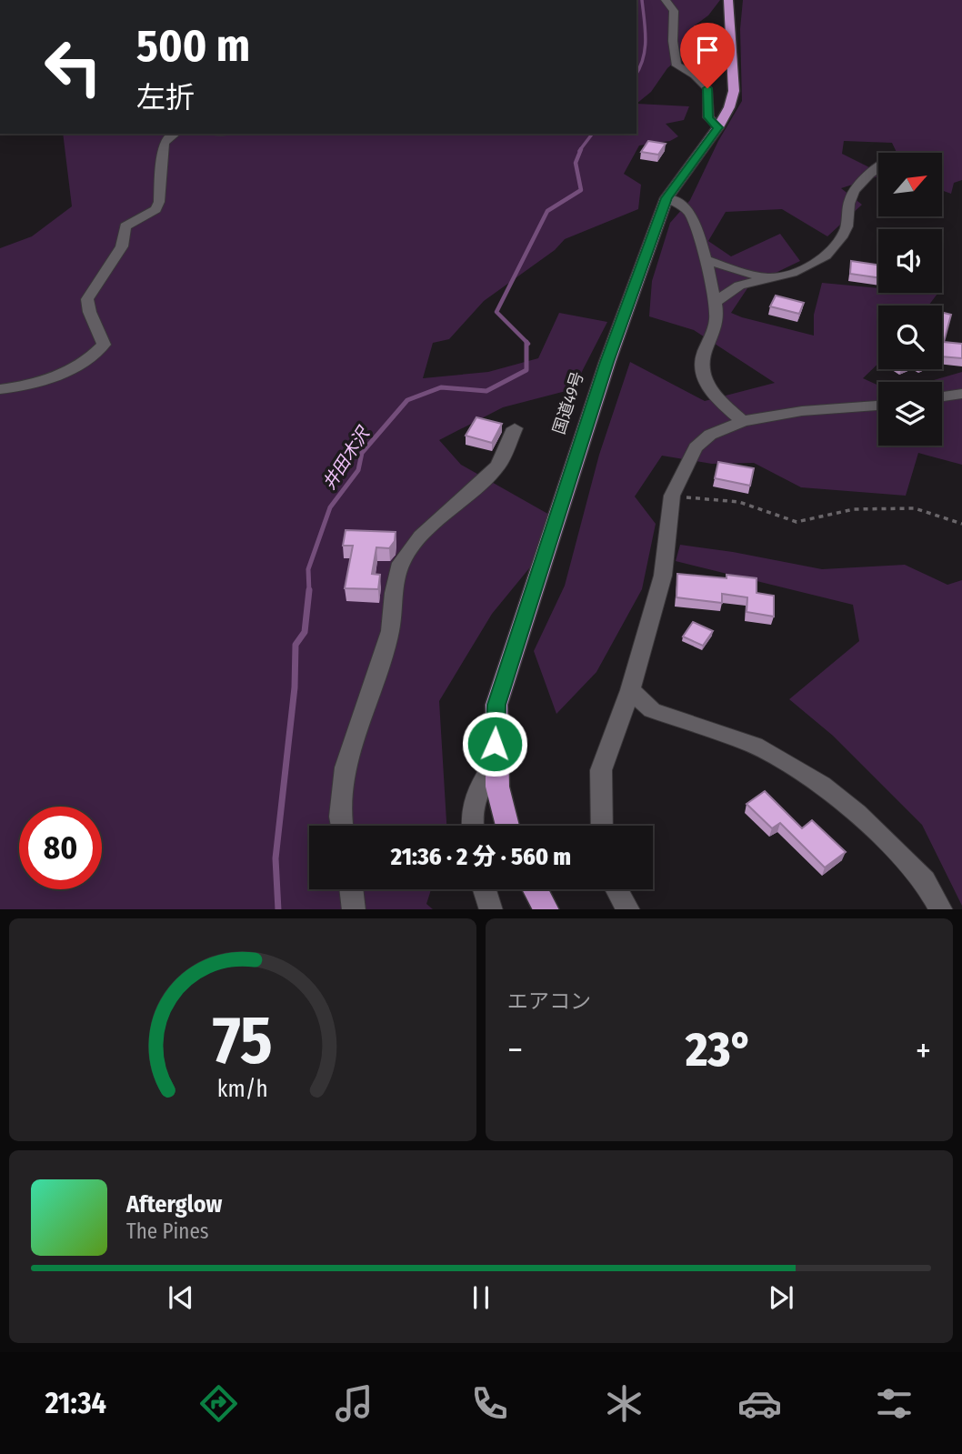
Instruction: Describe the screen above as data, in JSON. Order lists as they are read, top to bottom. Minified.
{"streets":{"highway":["国道49号"]},"water":["井田木沢"],"north":"top right","page":{"turn":["500 m","左折"],"limit":"80","trip":"21:36 · 2 分 · 560 m","tile":"エアコン","heat":["−","23°","+"],"song":["Afterglow","The Pines"],"tabs":"21:34","gauge":["75","km/h"]}}
